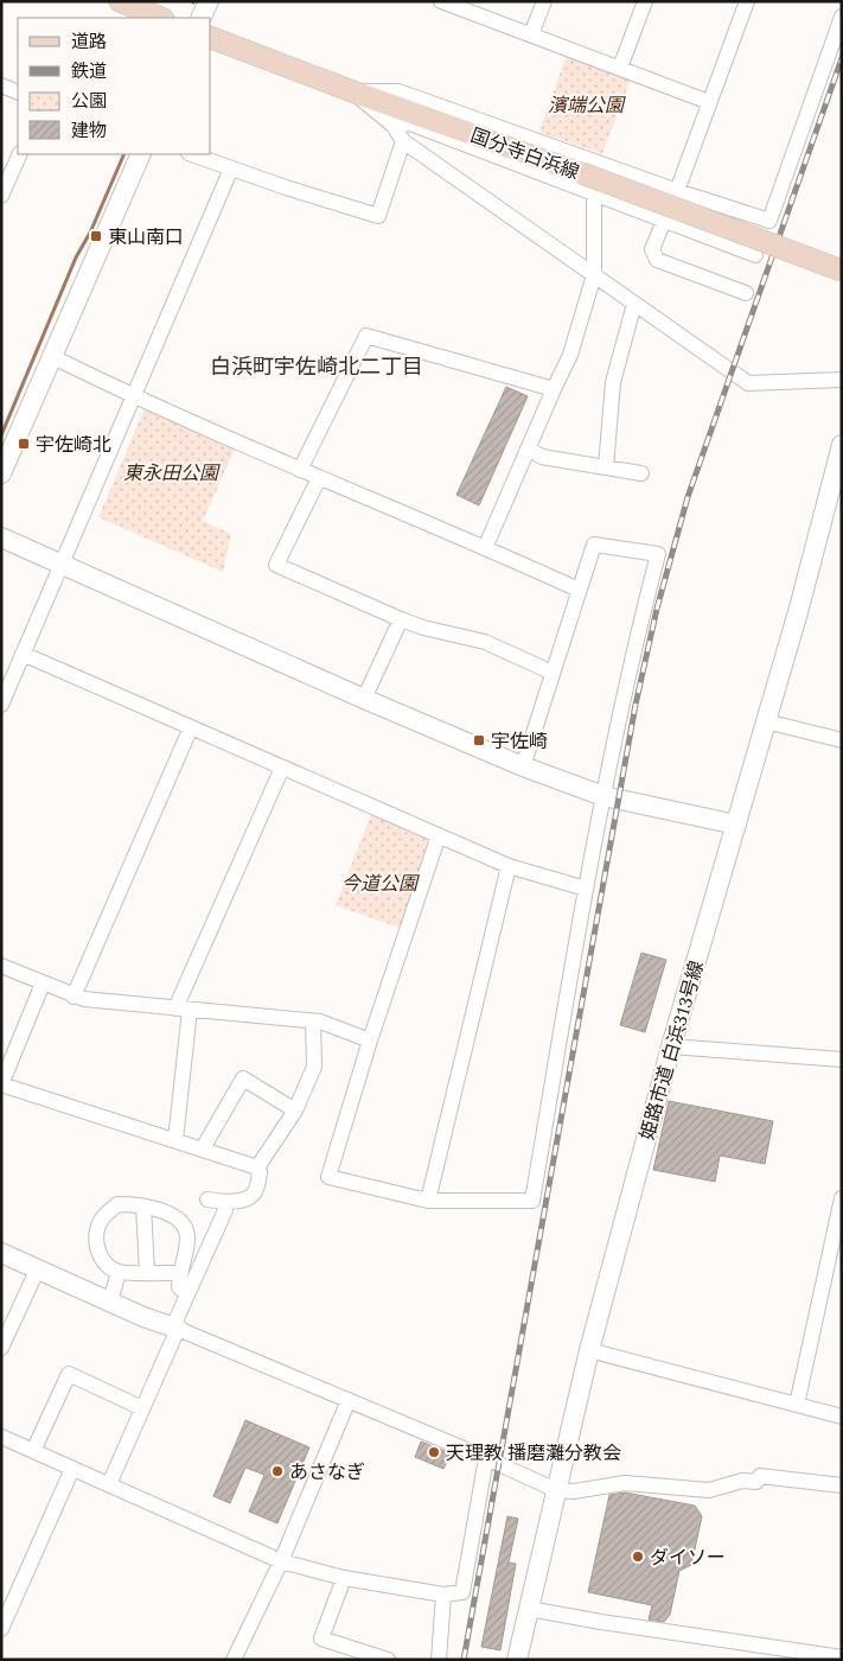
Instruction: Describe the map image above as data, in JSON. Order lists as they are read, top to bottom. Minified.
{"streets":{"main road":["国分寺白浜線"],"street":["姫路市道 白浜313号線"]},"districts":["白浜町宇佐崎北二丁目"],"parks":["濱端公園","東永田公園","今道公園"],"places":{"transit":["東山南口","宇佐崎北","宇佐崎"],"other":["天理教 播磨灘分教会","あさなぎ","ダイソー"]},"legend":["道路","鉄道","公園","建物"]}
